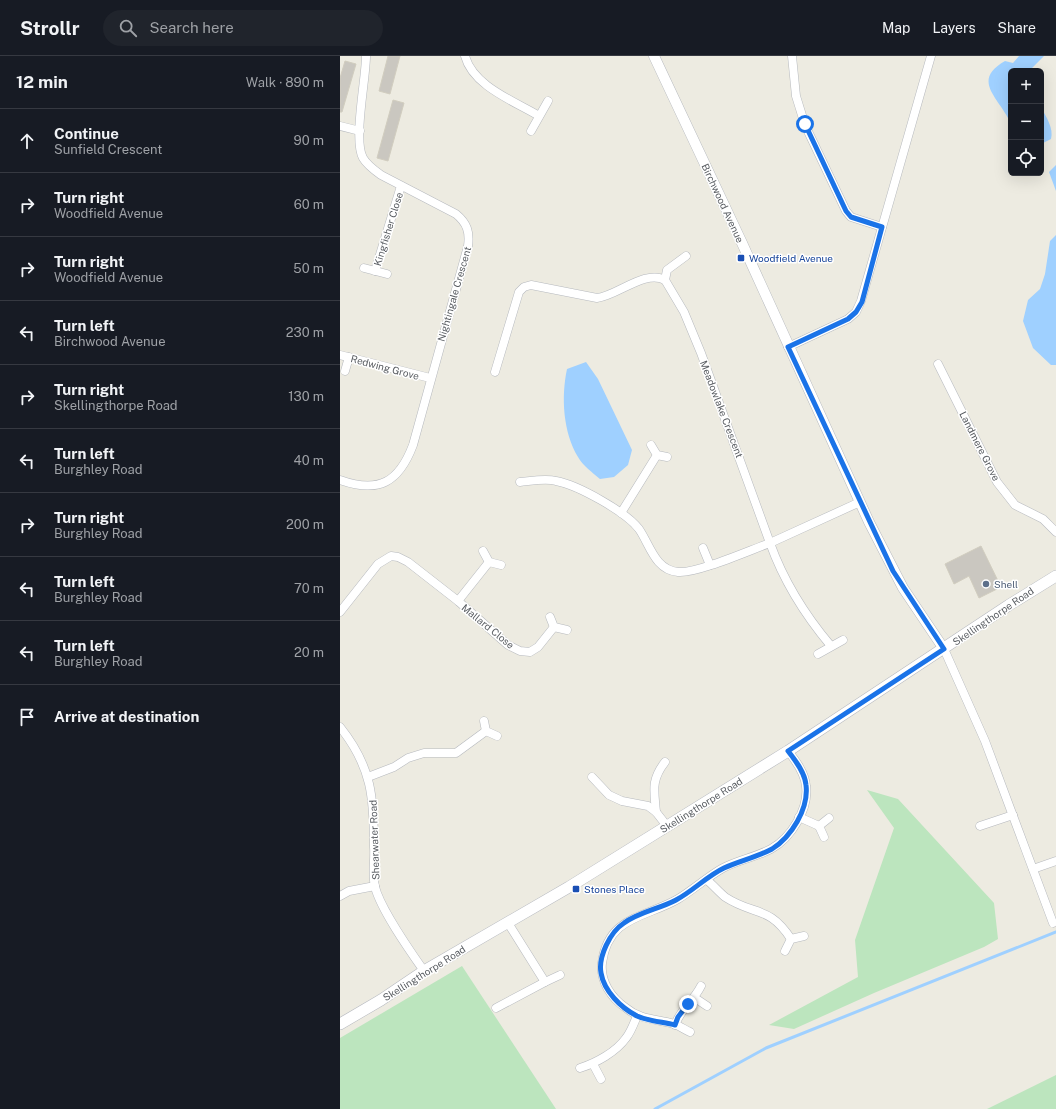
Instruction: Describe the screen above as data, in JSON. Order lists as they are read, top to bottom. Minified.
{"streets":{"main road":["Skellingthorpe Road"],"street":["Birchwood Avenue","Kingfisher Close","Nightingale Crescent","Redwing Grove","Meadowlake Crescent","Landmere Grove","Mallard Close","Shearwater Road"]},"crossings":[["Birchwood Avenue","Skellingthorpe Road"],["Kingfisher Close","Nightingale Crescent"],["Nightingale Crescent","Redwing Grove"],["Skellingthorpe Road","Shearwater Road"]],"places":{"transit":["Woodfield Avenue","Stones Place"],"other":["Shell"]},"page":{"header":"Strollr","search":"Search here","nav":["Map","Layers","Share"],"heading":["12 min","Walk · 890 m"],"map_buttons":["+","−"],"list":[["Continue","Sunfield Crescent","90 m"],["Turn right","Woodfield Avenue","60 m"],["Turn right","Woodfield Avenue","50 m"],["Turn left","Birchwood Avenue","230 m"],["Turn right","Skellingthorpe Road","130 m"],["Turn left","Burghley Road","40 m"],["Turn right","Burghley Road","200 m"],["Turn left","Burghley Road","70 m"],["Turn left","Burghley Road","20 m"],"Arrive at destination"]}}
